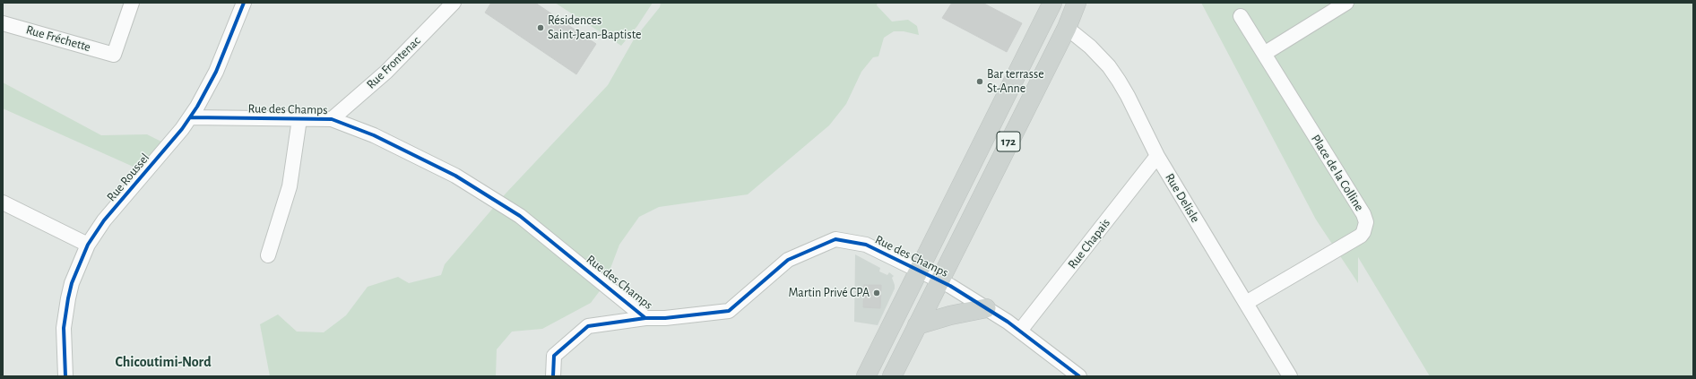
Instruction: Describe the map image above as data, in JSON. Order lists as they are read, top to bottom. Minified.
{"streets":{"main road":["172"],"street":["Rue Fréchette","Rue Frontenac","Rue des Champs","Place de la Colline","Rue Roussel","Rue Delisle","Rue Chapais"]},"crossings":[["Rue Frontenac","Rue des Champs"],["Rue des Champs","172"],["Rue des Champs","Rue Roussel"],["Rue des Champs","Rue Chapais"],["172","Rue Delisle"],["Place de la Colline","Rue Delisle"],["Rue Delisle","Rue Chapais"]],"districts":["Chicoutimi-Nord"],"places":["Résidences Saint-Jean-Baptiste","Bar terrasse St-Anne","Martin Privé CPA"]}
